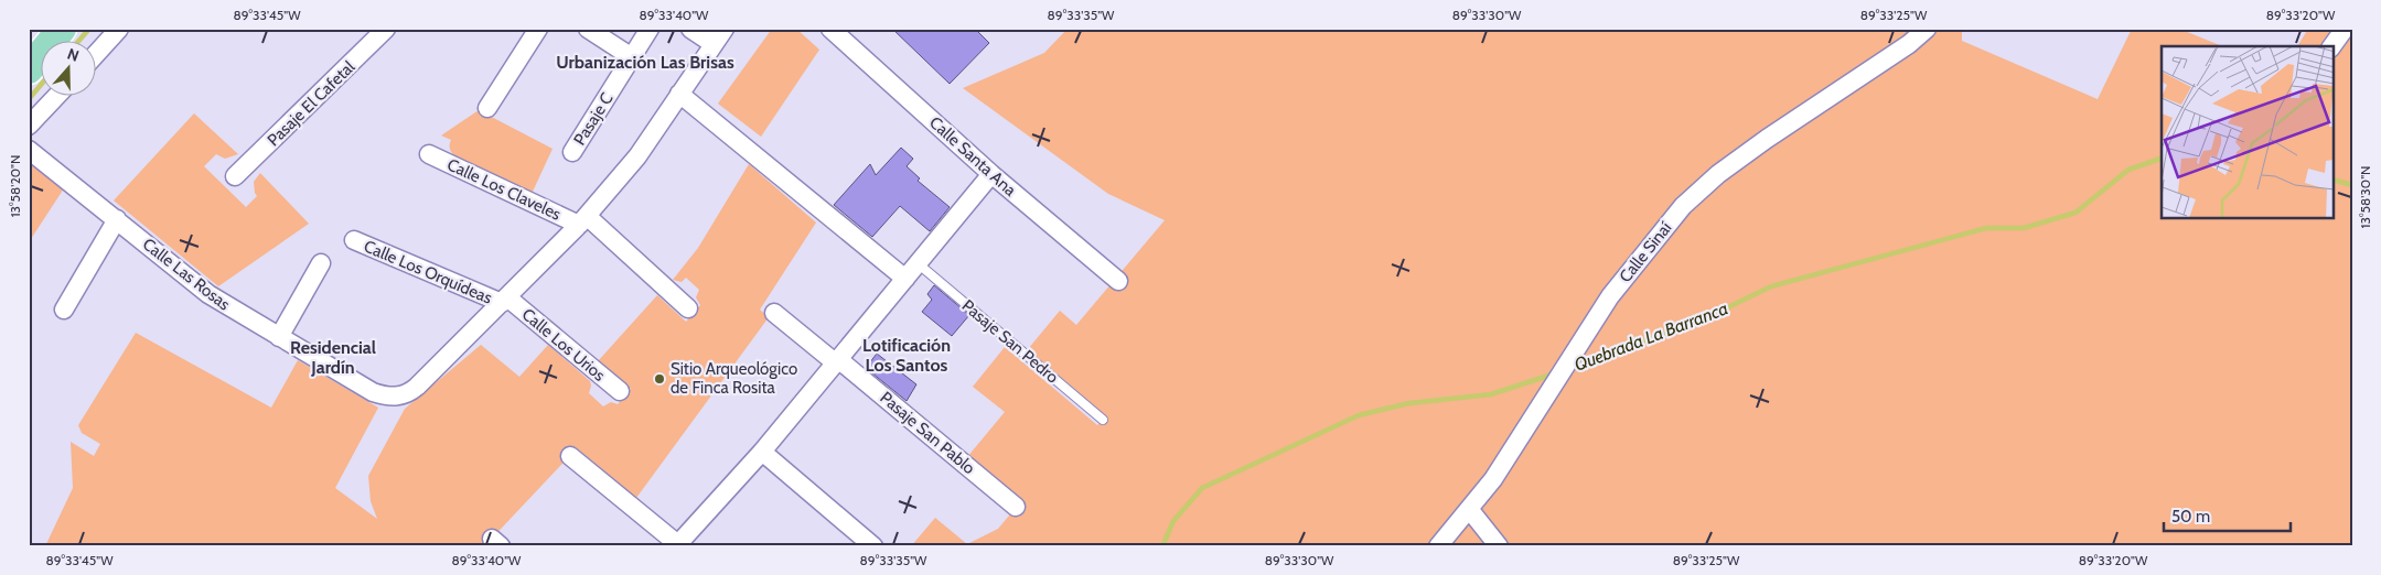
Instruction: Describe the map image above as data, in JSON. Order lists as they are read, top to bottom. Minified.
{"streets":{"street":["Pasaje El Cafetal","Pasaje C","Calle Santa Ana","Calle Los Claveles","Calle Sinaí","Calle Los Orquídeas","Calle Las Rosas","Calle Los Urios","Pasaje San Pablo"],"lane":["Pasaje San Pedro"]},"crossings":[["Calle Los Orquídeas","Calle Las Rosas"],["Calle Los Orquídeas","Calle Los Urios"],["Calle Las Rosas","Calle Los Urios"]],"districts":["Urbanización Las Brisas","Lotificación Los Santos","Residencial Jardín"],"water":["Quebrada La Barranca"],"places":["Sitio Arqueológico de Finca Rosita"],"scale_bar":"50 m","north":"top","coordinates":["89°33'45\"W","89°33'40\"W","89°33'35\"W","89°33'30\"W","89°33'25\"W","89°33'20\"W","13°58'20\"N","13°58'30\"N"]}
